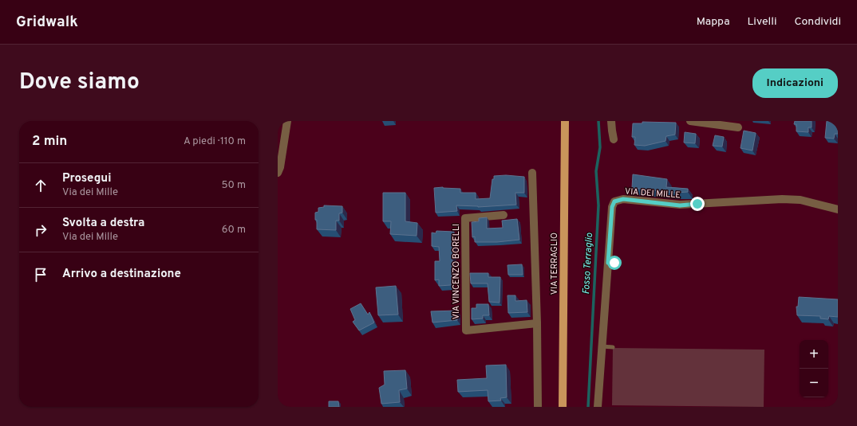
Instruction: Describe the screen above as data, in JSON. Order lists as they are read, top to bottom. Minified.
{"streets":{"main road":["VIA TERRAGLIO"],"street":["VIA DEI MILLE","VIA VINCENZO BORELLI"]},"water":["Fosso Terraglio"],"page":{"header":"Gridwalk","nav":["Mappa","Livelli","Condividi"],"title":"Dove siamo","buttons":"Indicazioni","heading":["2 min","A piedi · 110 m"],"list":[["Prosegui","Via dei Mille","50 m"],["Svolta a destra","Via dei Mille","60 m"],"Arrivo a destinazione"],"map_buttons":["+","−"]}}
